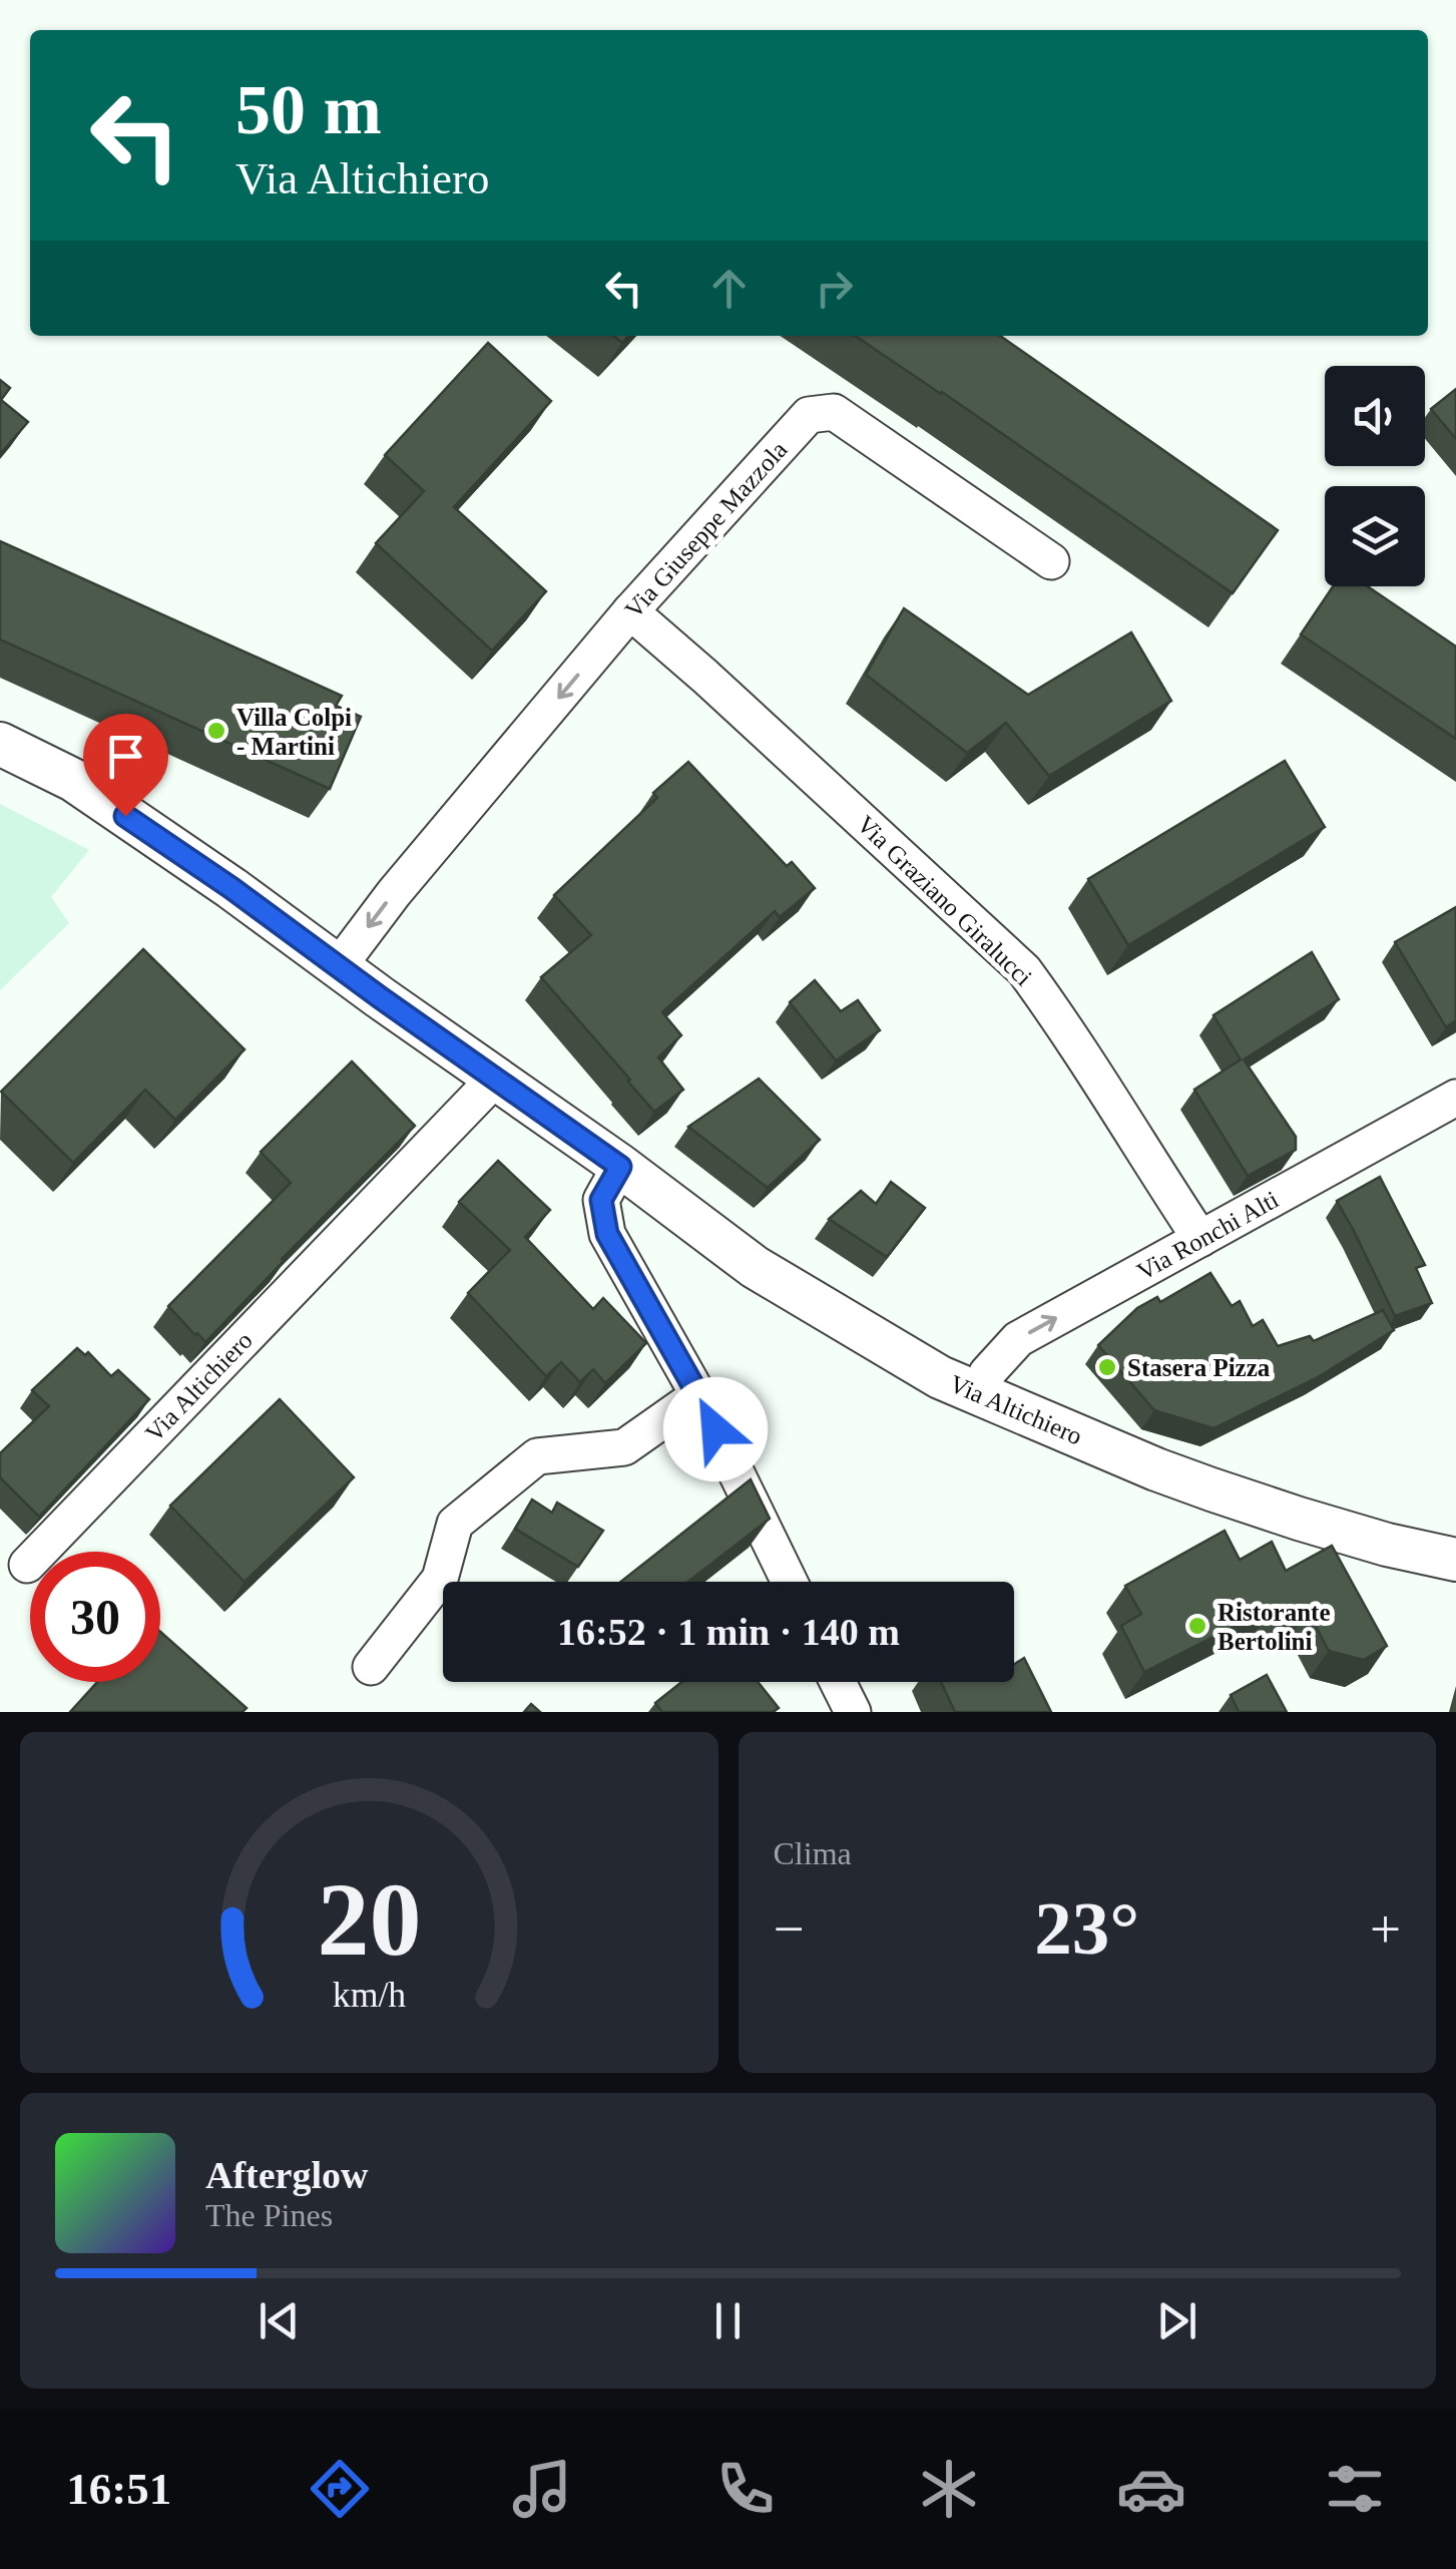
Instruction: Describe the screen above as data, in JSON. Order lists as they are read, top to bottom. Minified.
{"streets":{"street":["Via Giuseppe Mazzola","Via Graziano Giralucci","Via Ronchi Alti","Via Altichiero"]},"crossings":[["Via Giuseppe Mazzola","Via Graziano Giralucci"],["Via Giuseppe Mazzola","Via Altichiero"],["Via Graziano Giralucci","Via Ronchi Alti"],["Via Ronchi Alti","Via Altichiero"]],"one_way":["Via Giuseppe Mazzola","Via Ronchi Alti"],"places":["Villa Colpi - Martini","Stasera Pizza","Ristorante Bertolini"],"page":{"turn":["50 m","Via Altichiero"],"limit":"30","trip":"16:52 · 1 min · 140 m","tile":"Clima","heat":["−","23°","+"],"song":["Afterglow","The Pines"],"tabs":"16:51","gauge":["20","km/h"]}}
